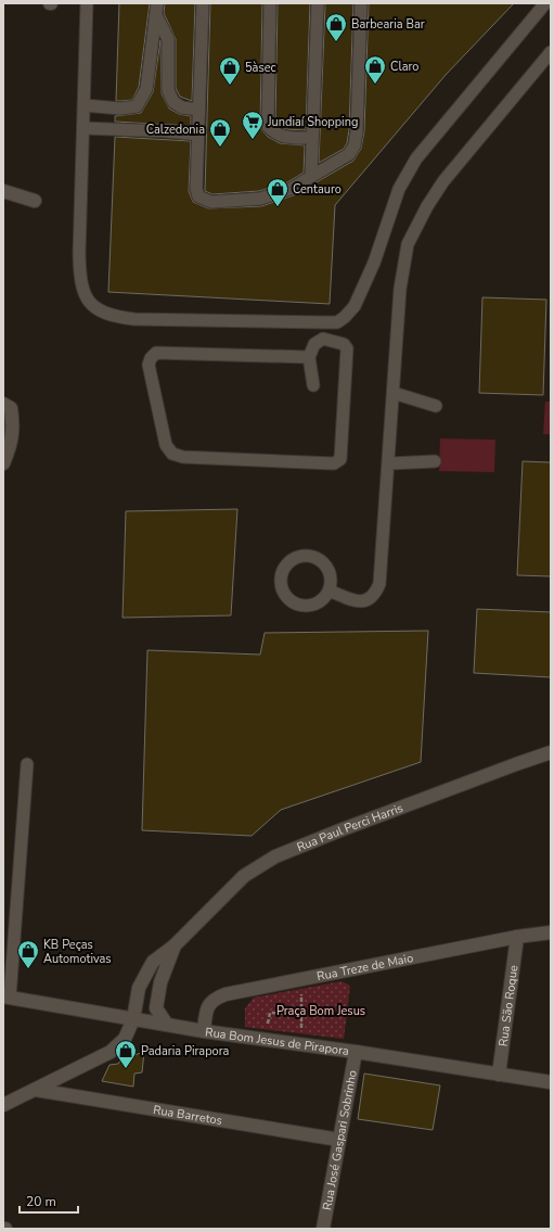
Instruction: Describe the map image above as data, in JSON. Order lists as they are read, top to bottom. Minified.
{"streets":{"street":["Rua Paul Perci Harris","Rua Treze de Maio","Rua São Roque","Rua Bom Jesus de Pirapora","Rua Barretos","Rua José Gaspari Sobrinho"]},"crossings":[["Rua Paul Perci Harris","Rua Bom Jesus de Pirapora"],["Rua Paul Perci Harris","Rua Barretos"],["Rua Treze de Maio","Rua São Roque"],["Rua Treze de Maio","Rua Bom Jesus de Pirapora"],["Rua São Roque","Rua Bom Jesus de Pirapora"],["Rua Bom Jesus de Pirapora","Rua José Gaspari Sobrinho"],["Rua Barretos","Rua José Gaspari Sobrinho"]],"parks":["Praça Bom Jesus"],"places":{"shop":["Barbearia Bar","Claro","5àsec","Calzedonia","Centauro","KB Peças Automotivas","Padaria Pirapora"],"supermarket":["Jundiaí Shopping"]},"scale_bar":"20 m"}
